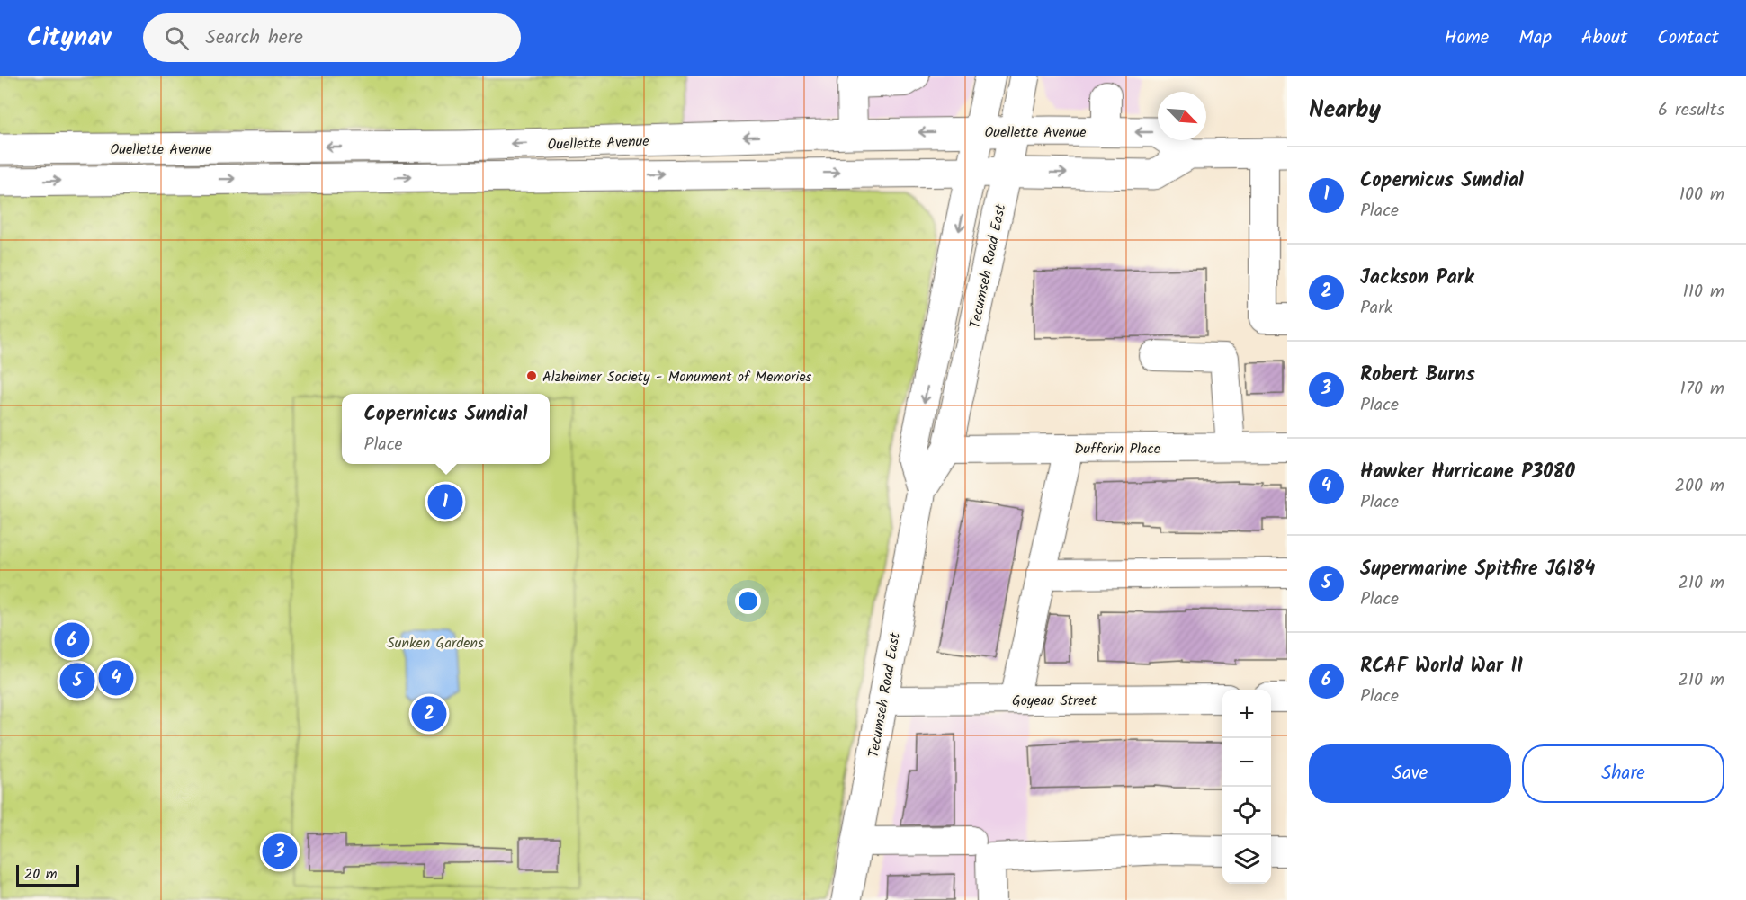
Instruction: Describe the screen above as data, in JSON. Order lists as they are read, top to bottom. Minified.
{"streets":{"main road":["Ouellette Avenue","Tecumseh Road East"],"street":["Dufferin Place","Goyeau Street"]},"crossings":[["Ouellette Avenue","Tecumseh Road East"],["Tecumseh Road East","Dufferin Place"],["Tecumseh Road East","Goyeau Street"]],"parks":["Sunken Gardens"],"places":["Alzheimer Society - Monument of Memories"],"scale_bar":"20 m","north":"bottom right","page":{"header":"Citynav","search":"Search here","nav":["Home","Map","About","Contact"],"heading":["Nearby","6 results"],"list":[{"mark":"1","name":"Copernicus Sundial","note":"Place","value":"100 m"},{"mark":"2","name":"Jackson Park","note":"Park","value":"110 m"},{"mark":"3","name":"Robert Burns","note":"Place","value":"170 m"},{"mark":"4","name":"Hawker Hurricane P3080","note":"Place","value":"200 m"},{"mark":"5","name":"Supermarine Spitfire JG184","note":"Place","value":"210 m"},{"mark":"6","name":"RCAF World War II","note":"Place","value":"210 m"}],"popup":["Copernicus Sundial","Place"],"pins":["1","6","4","5","2","3"],"map_buttons":["+","−"],"buttons":["Save","Share"],"scale":"20 m"}}
